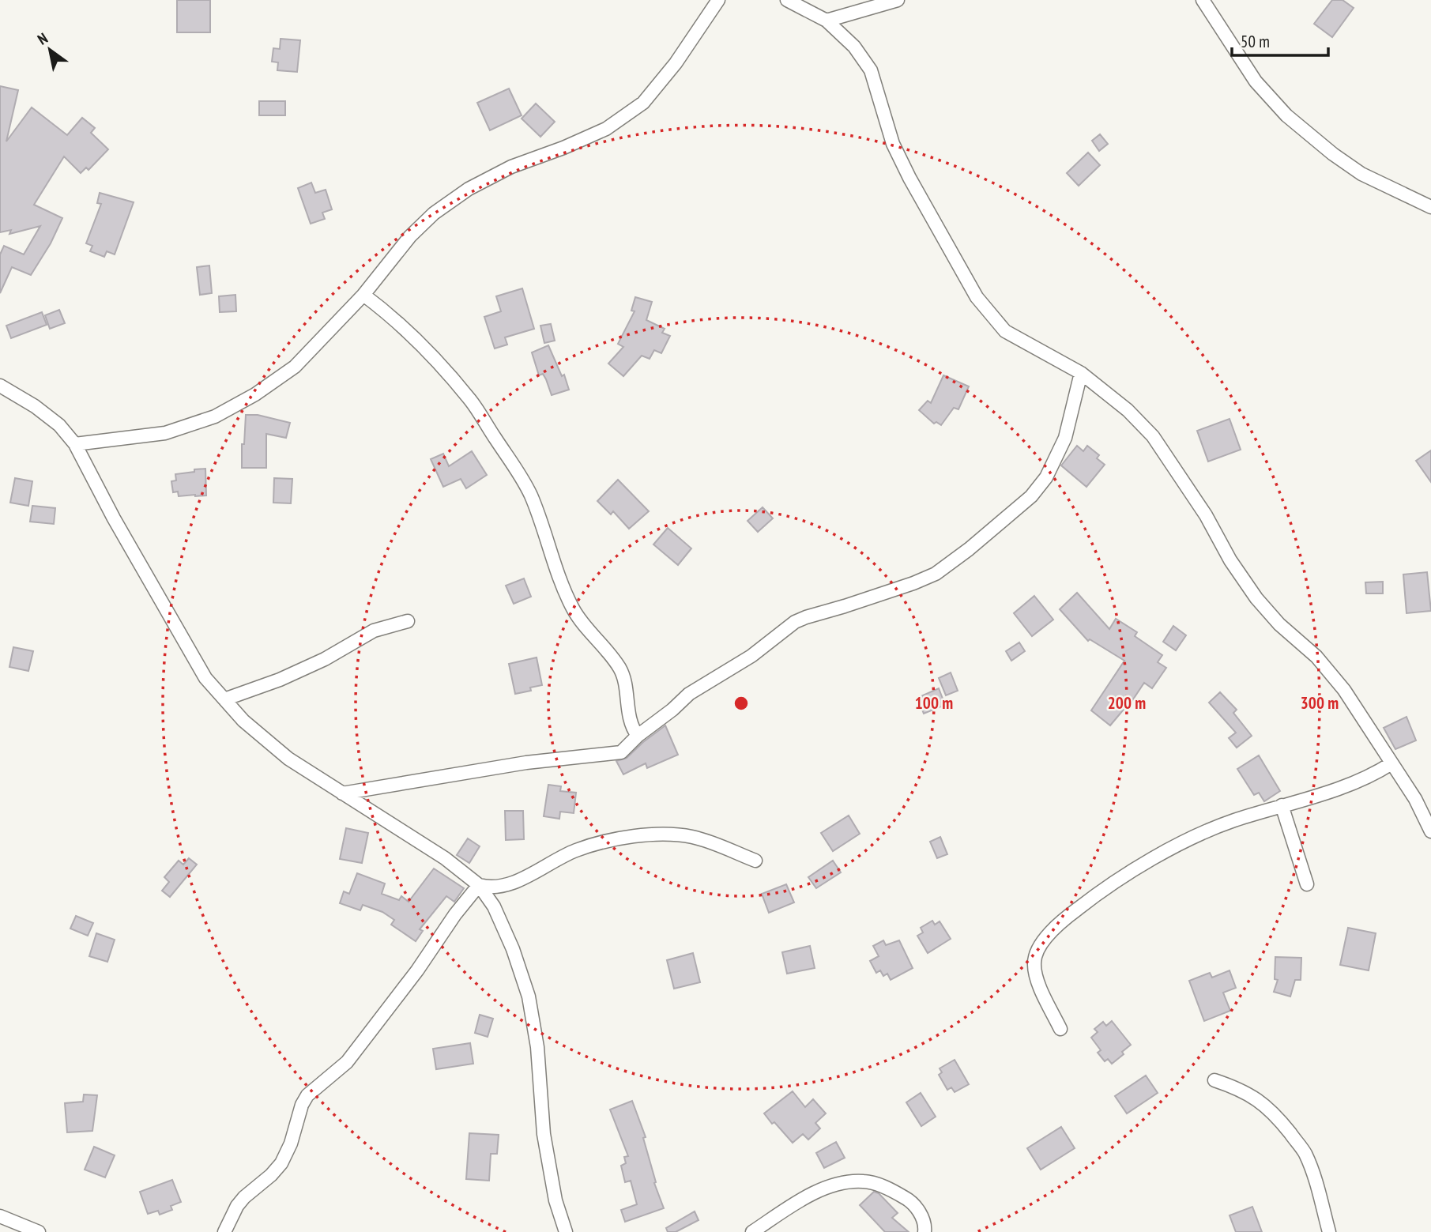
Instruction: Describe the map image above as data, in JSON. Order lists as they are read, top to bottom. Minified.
{"scale_bar":"50 m","north":"top left","rings":["100 m","200 m","300 m"]}
